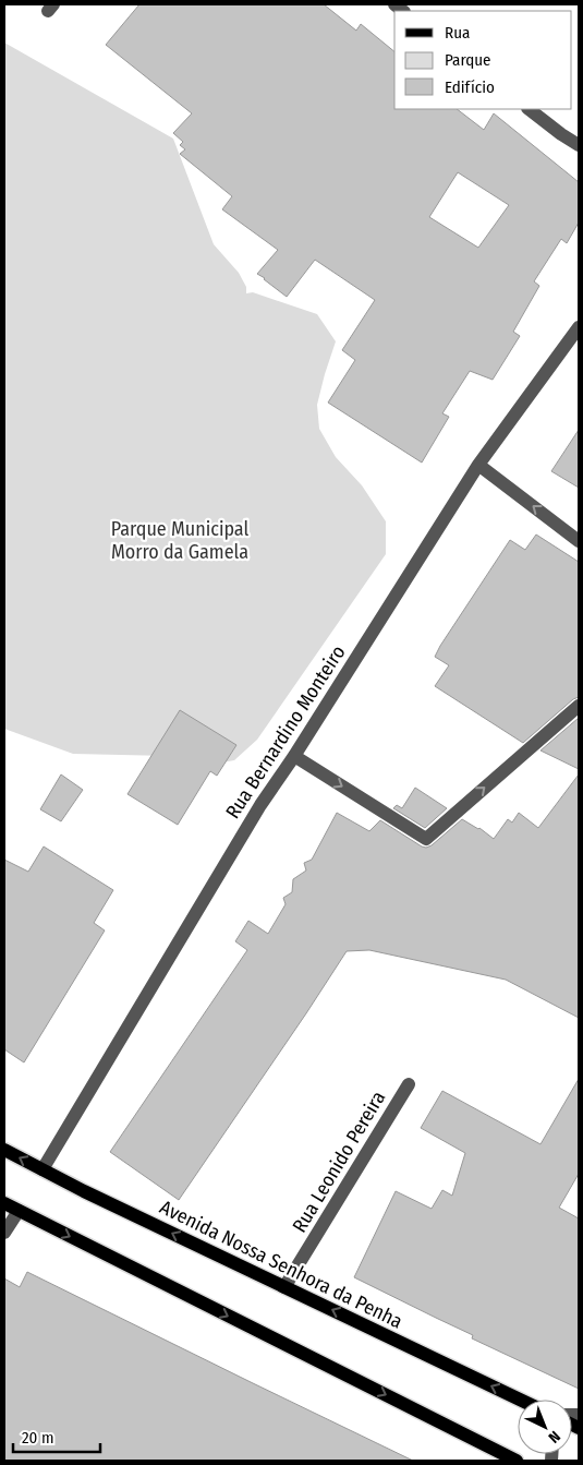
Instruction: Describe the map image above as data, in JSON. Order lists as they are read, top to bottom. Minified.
{"streets":{"main road":["Avenida Nossa Senhora da Penha"],"street":["Rua Bernardino Monteiro","Rua Leonido Pereira"]},"crossings":[["Rua Bernardino Monteiro","Avenida Nossa Senhora da Penha"],["Rua Leonido Pereira","Avenida Nossa Senhora da Penha"]],"parks":["Parque Municipal Morro da Gamela"],"legend":["Rua","Parque","Edifício"],"scale_bar":"20 m","north":"bottom right"}
